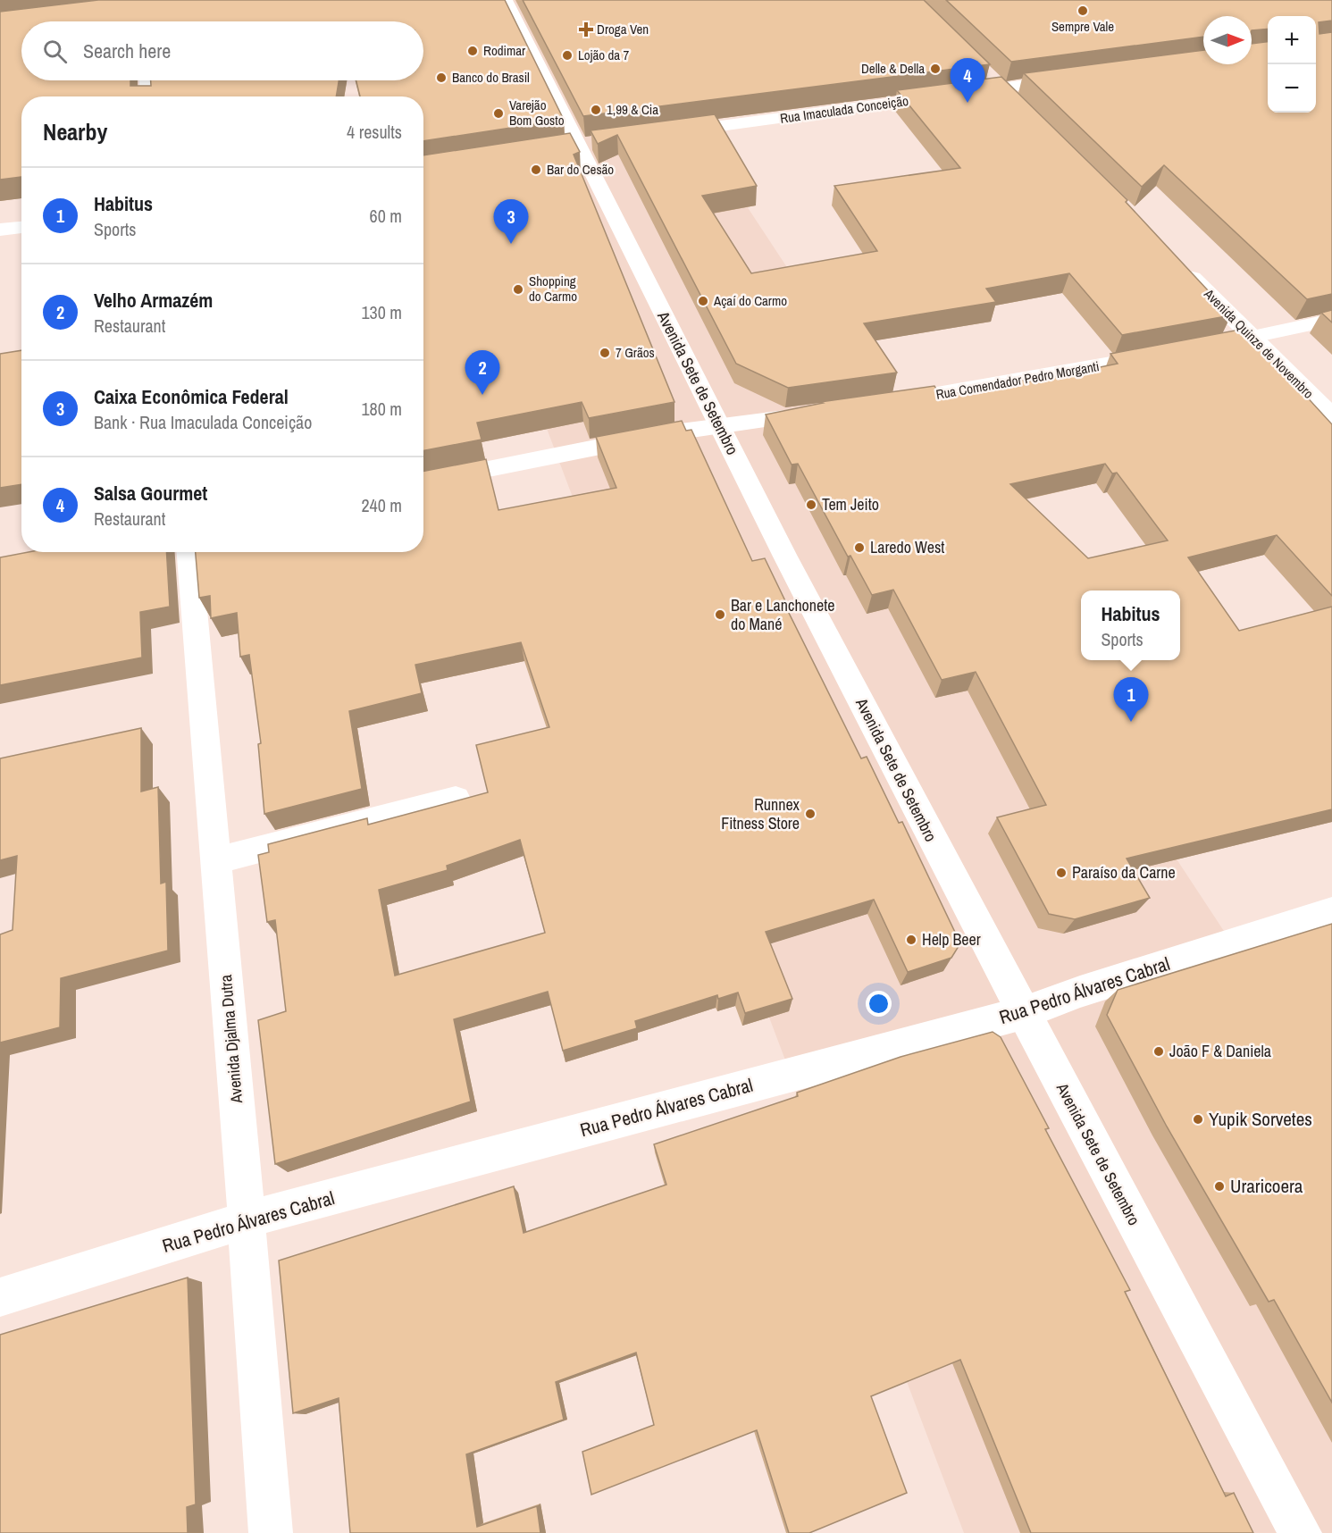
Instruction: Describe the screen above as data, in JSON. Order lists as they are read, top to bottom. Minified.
{"streets":{"street":["Rua Imaculada Conceição","Avenida Quinze de Novembro","Rua Comendador Pedro Morganti","Avenida Sete de Setembro","Rua Pedro Álvares Cabral","Avenida Djalma Dutra"]},"crossings":[["Avenida Sete de Setembro","Rua Pedro Álvares Cabral"],["Rua Pedro Álvares Cabral","Avenida Djalma Dutra"]],"places":{"other":["Sempre Vale","Rodimar","Lojão da 7","Delle & Della","Banco do Brasil","1,99 & Cia","Varejão Bom Gosto","Bar do Cesão","Shopping do Carmo","Açaí do Carmo","7 Grãos","Tem Jeito","Laredo West","Bar e Lanchonete do Mané","Runnex Fitness Store","Paraíso da Carne","Help Beer","João F & Daniela","Yupik Sorvetes","Uraricoera"],"health":["Droga Ven"]},"north":"right","page":{"map_buttons":["+","−"],"search":"Search here","pins":["4","3","2","1"],"heading":["Nearby","4 results"],"list":[{"mark":"1","name":"Habitus","note":"Sports","value":"60 m"},{"mark":"2","name":"Velho Armazém","note":"Restaurant","value":"130 m"},{"mark":"3","name":"Caixa Econômica Federal","note":"Bank · Rua Imaculada Conceição","value":"180 m"},{"mark":"4","name":"Salsa Gourmet","note":"Restaurant","value":"240 m"}],"popup":["Habitus","Sports"]}}
